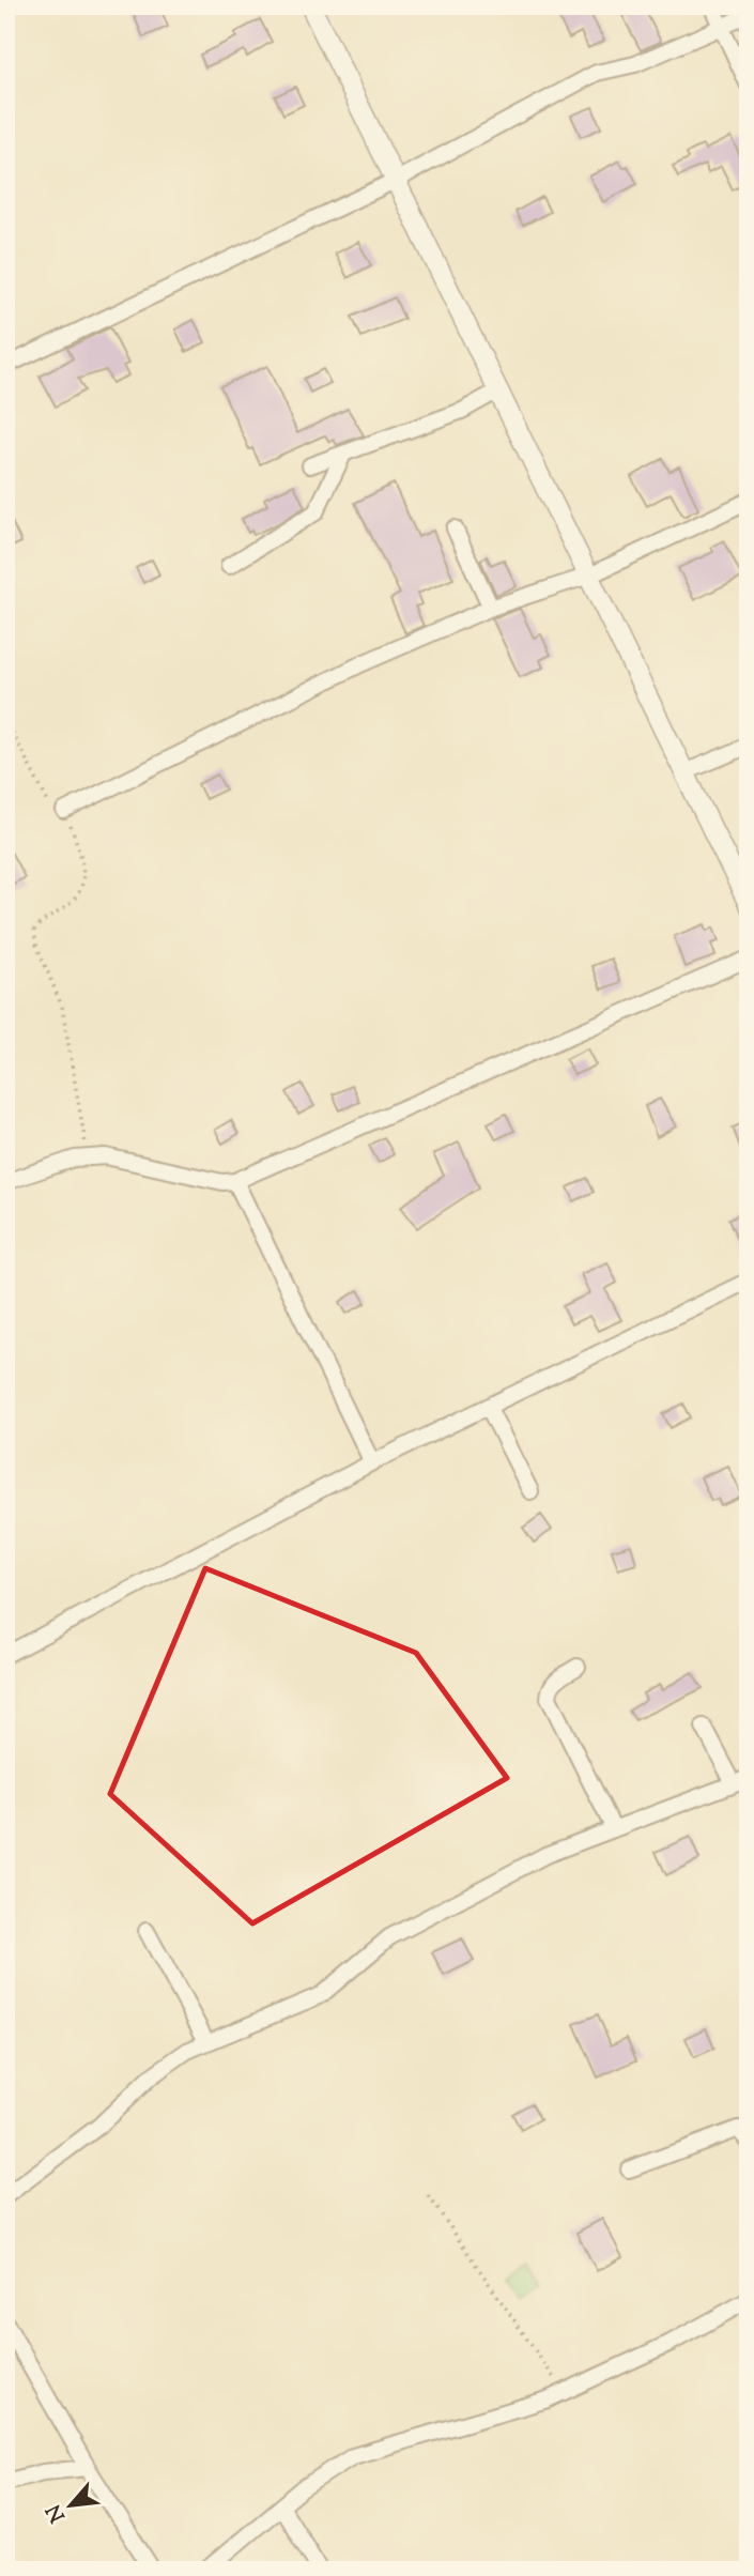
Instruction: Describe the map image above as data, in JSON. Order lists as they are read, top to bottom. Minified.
{"north":"bottom left"}
